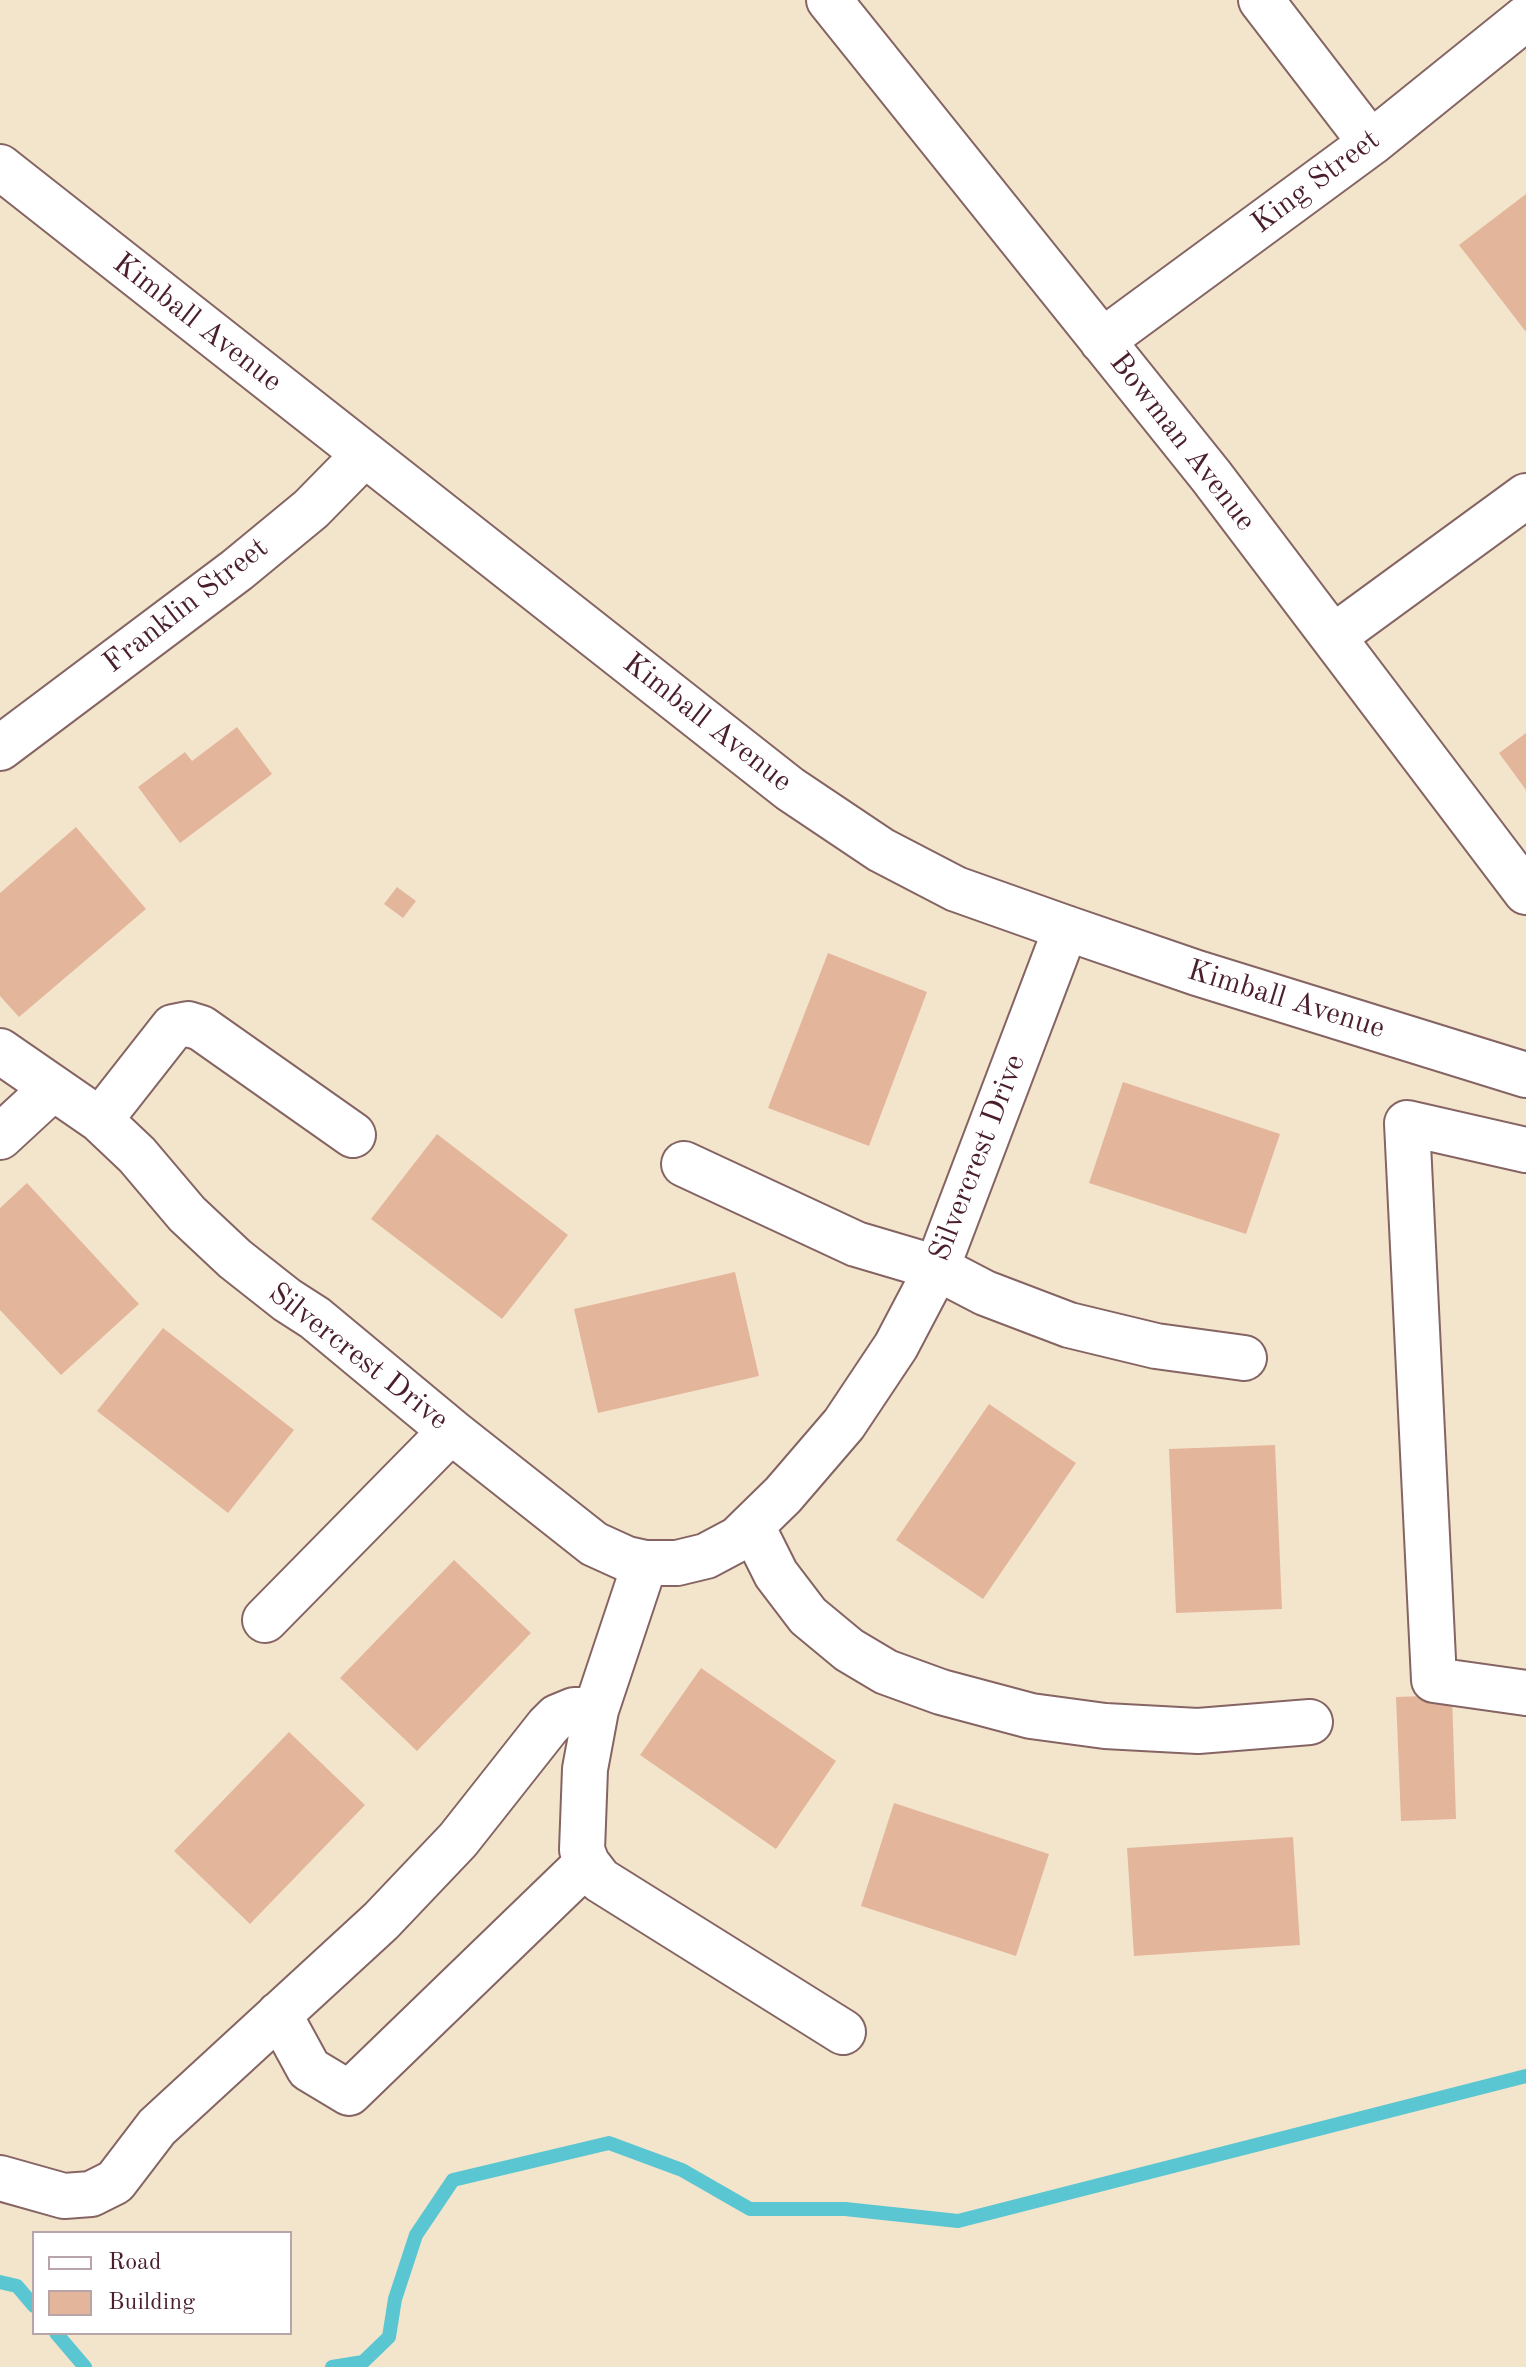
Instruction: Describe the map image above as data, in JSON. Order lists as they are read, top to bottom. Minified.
{"streets":{"street":["King Street","Kimball Avenue","Bowman Avenue","Franklin Street","Silvercrest Drive"]},"crossings":[["King Street","Bowman Avenue"],["Kimball Avenue","Franklin Street"],["Kimball Avenue","Silvercrest Drive"]],"legend":["Road","Building"]}
